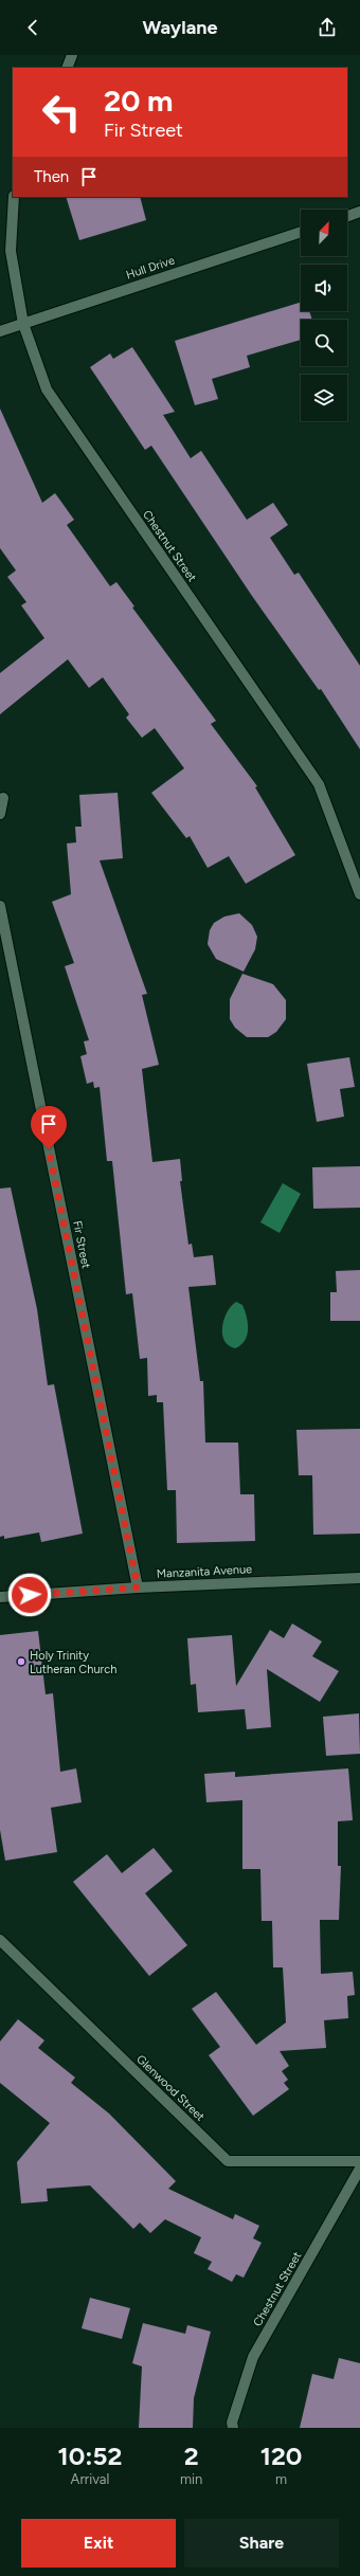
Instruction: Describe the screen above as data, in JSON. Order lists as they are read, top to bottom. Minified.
{"streets":{"street":["Hull Drive","Chestnut Street","Fir Street","Manzanita Avenue","Glenwood Street"]},"crossings":[["Hull Drive","Chestnut Street"],["Fir Street","Manzanita Avenue"]],"places":["Holy Trinity Lutheran Church"],"north":"top right","page":{"header":"Waylane","turn":["20 m","Fir Street"],"then":"Then","eta":["10:52","Arrival","2","min","120","m"],"buttons":["Exit","Share"]}}
